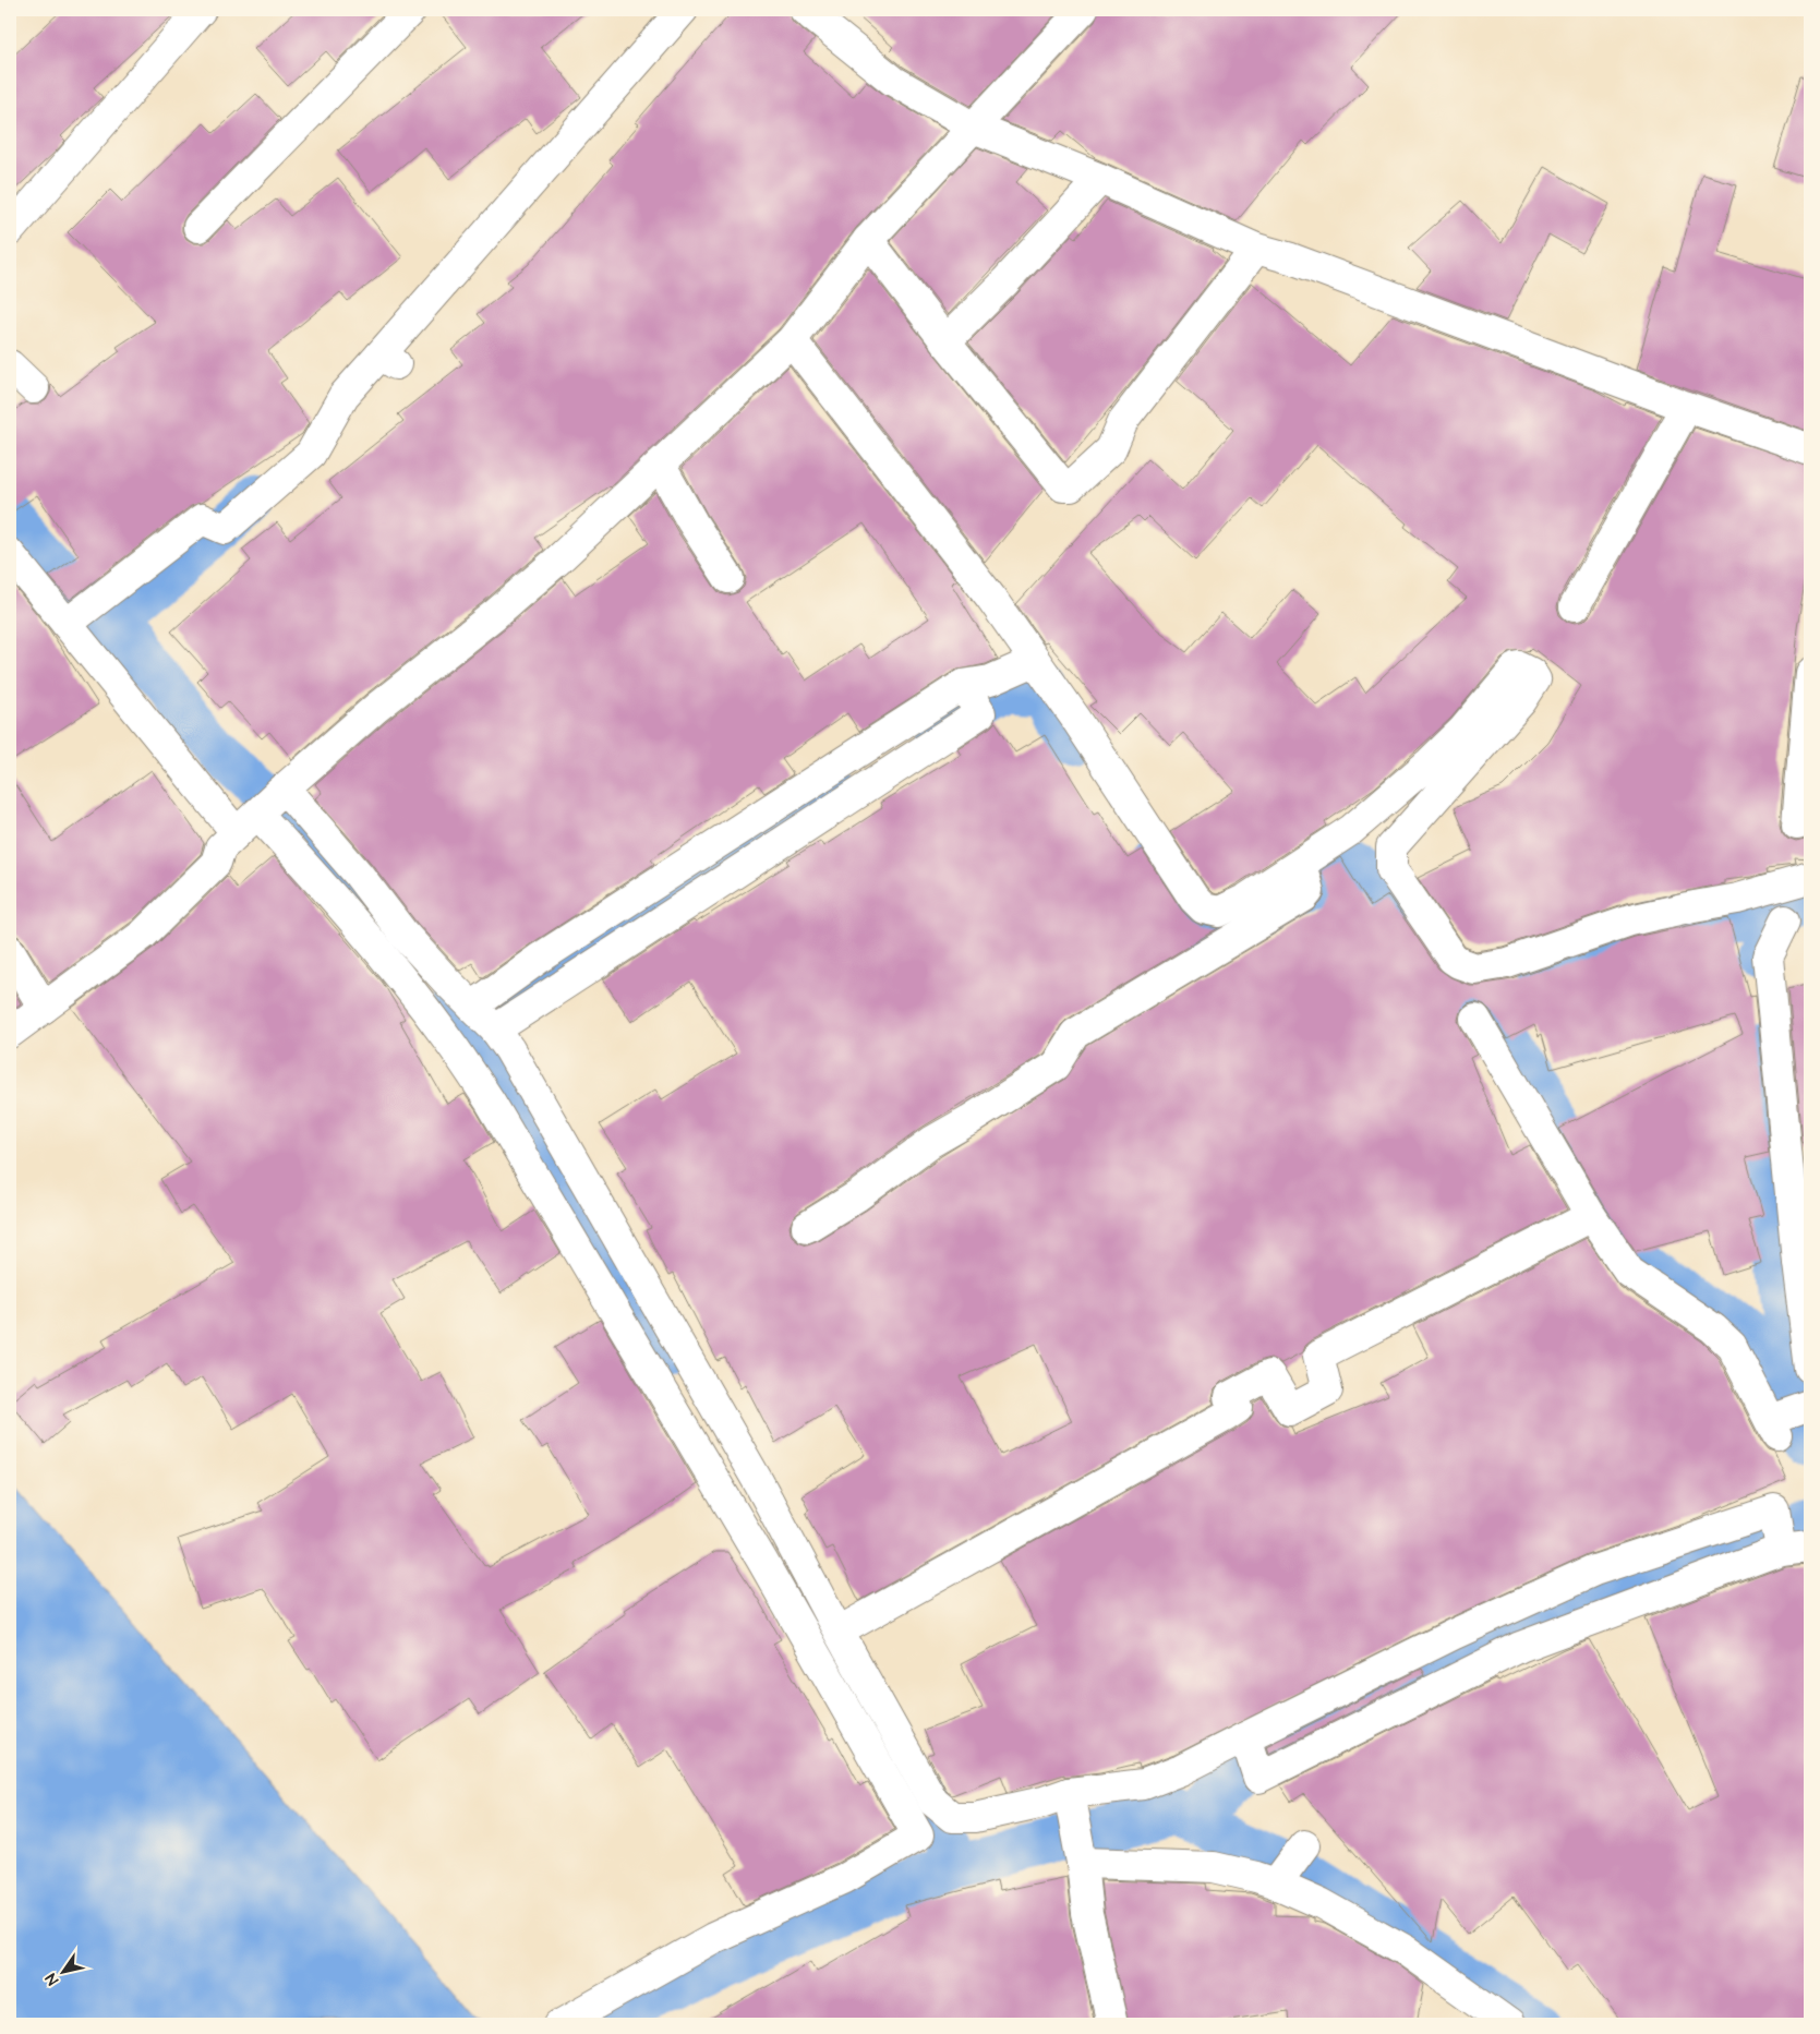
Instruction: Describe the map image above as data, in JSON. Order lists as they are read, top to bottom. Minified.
{"north":"bottom left"}
